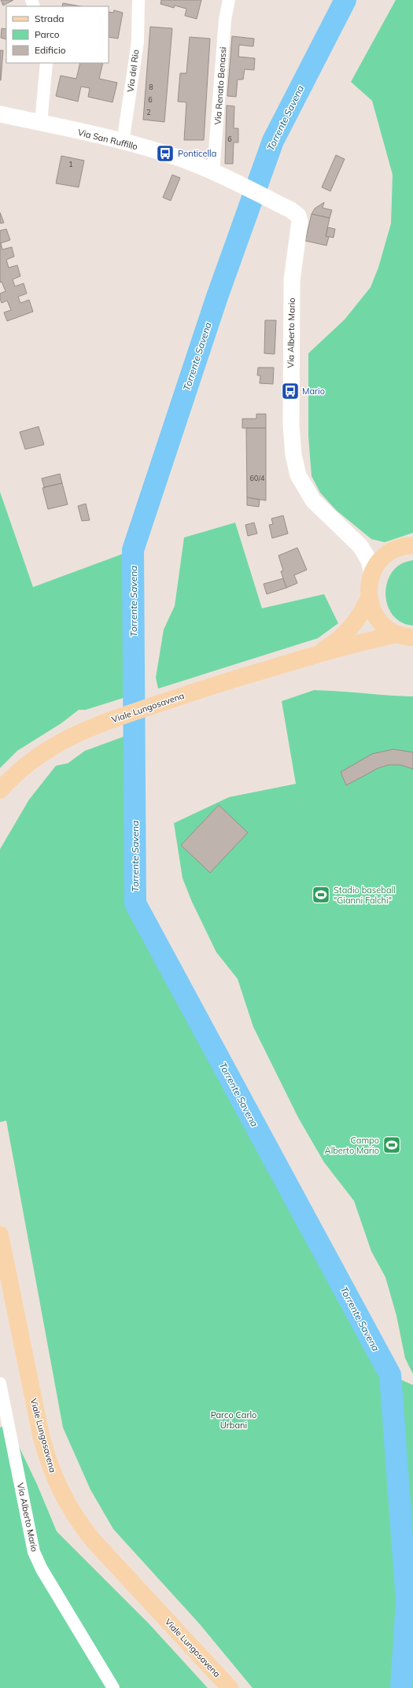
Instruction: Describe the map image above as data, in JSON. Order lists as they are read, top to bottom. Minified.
{"streets":{"main road":["Viale Lungosavena"],"street":["Via del Rio","Via Renato Benassi","Via San Ruffillo","Via Alberto Mario"]},"crossings":[["Via del Rio","Via San Ruffillo"],["Via Renato Benassi","Via San Ruffillo"],["Via Renato Benassi","Via Alberto Mario"],["Via San Ruffillo","Via Alberto Mario"]],"water":["Torrente Savena"],"parks":["Parco Carlo Urbani"],"places":{"bus stop":["Ponticella","Mario"],"sports":["Stadio baseball \"Gianni Falchi\"","Campo Alberto Mario"]},"house_numbers":["8","6","2","6","1","60/4"],"legend":["Strada","Parco","Edificio"]}
